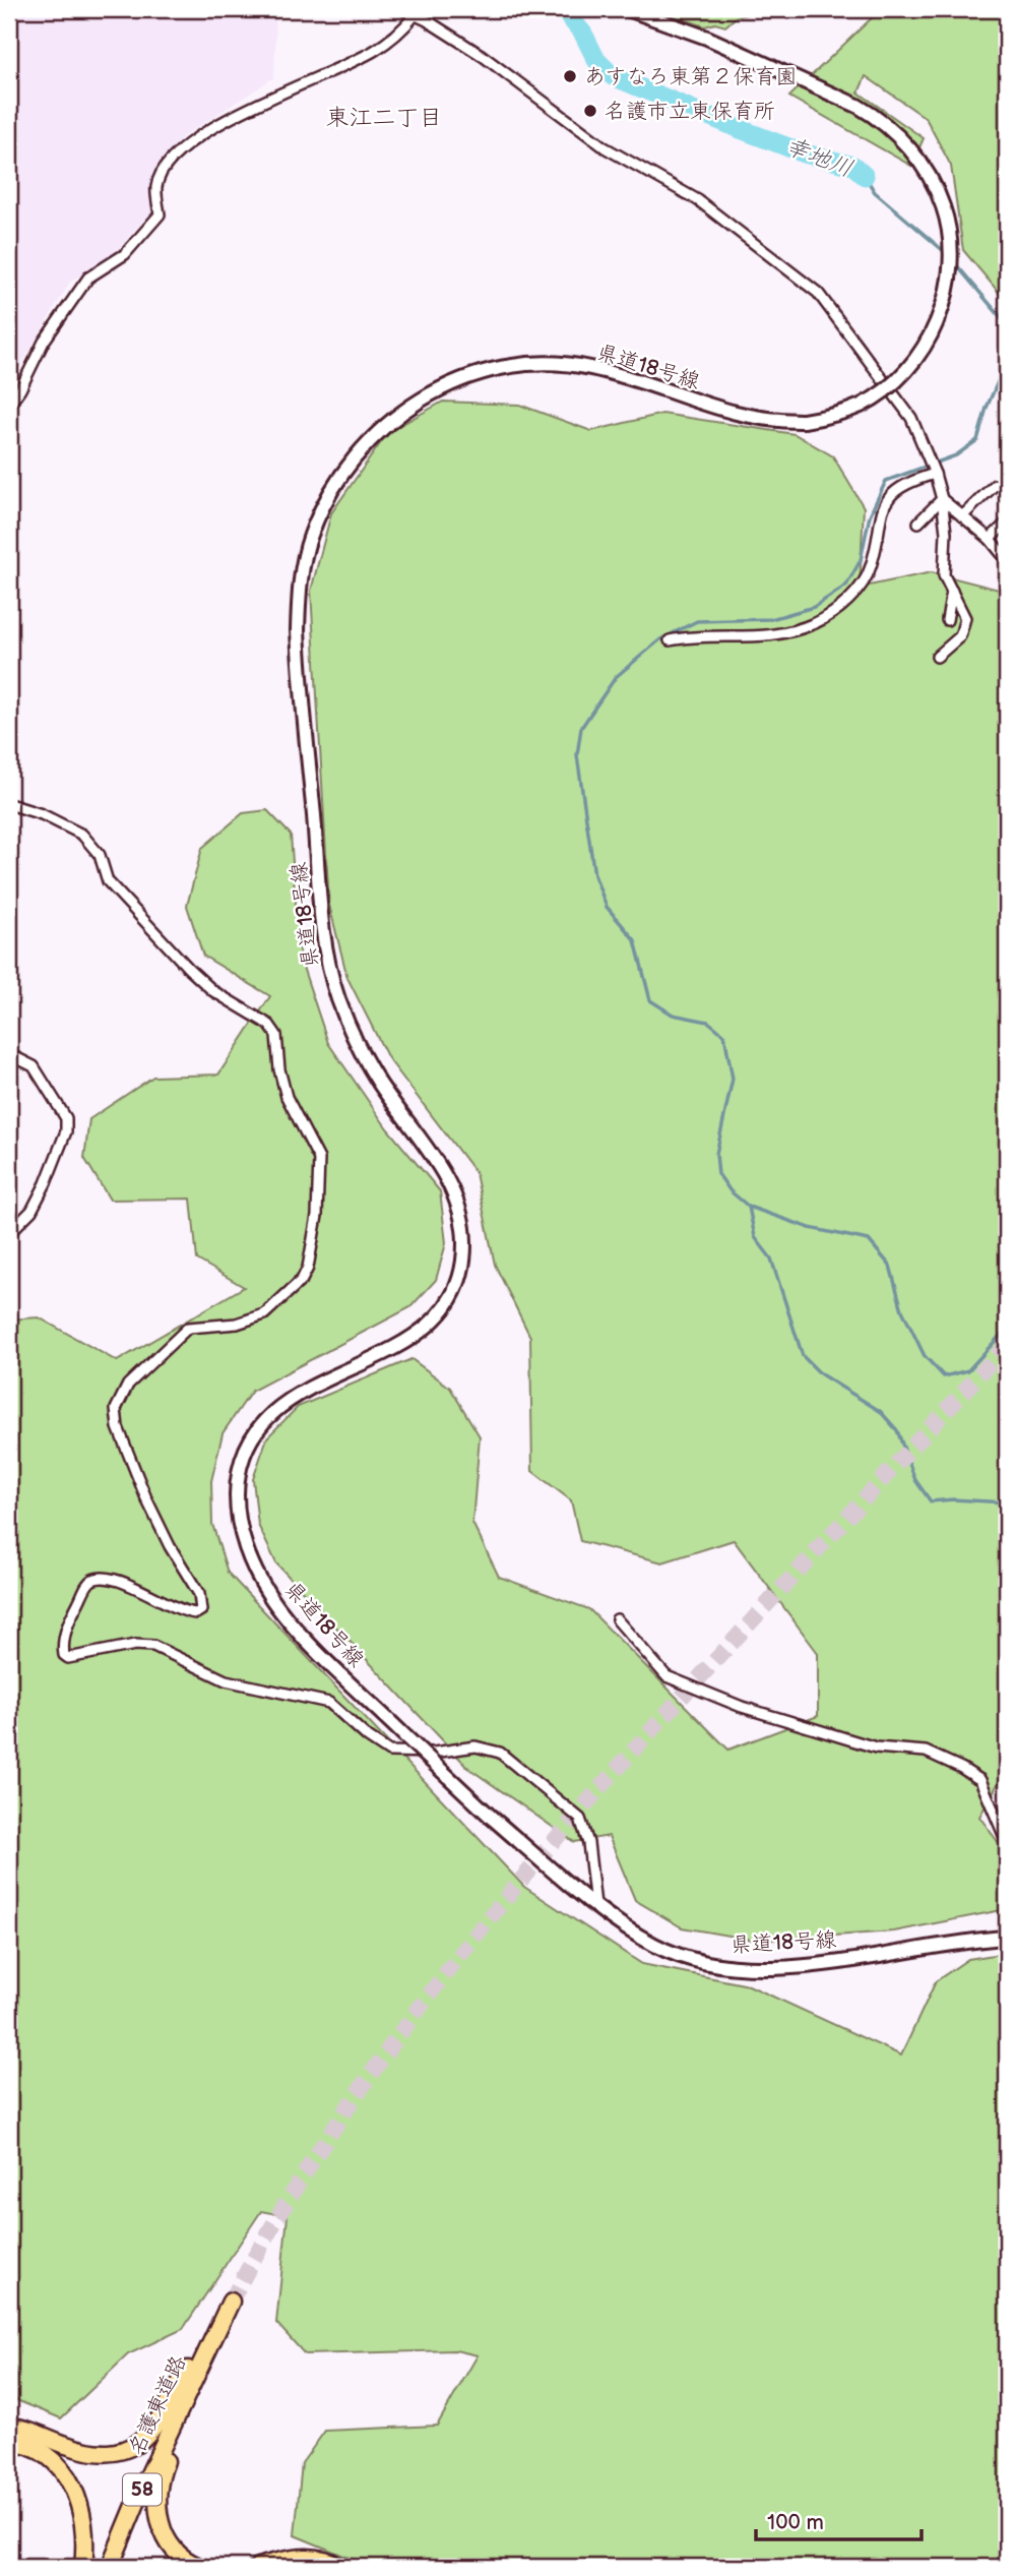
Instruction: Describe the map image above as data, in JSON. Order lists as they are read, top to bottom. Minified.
{"streets":{"highway":["名護東道路","58"],"main road":["県道18号線"]},"districts":["東江二丁目"],"water":["幸地川"],"places":["あすなろ東第２保育園","名護市立東保育所"],"scale_bar":"100 m"}
